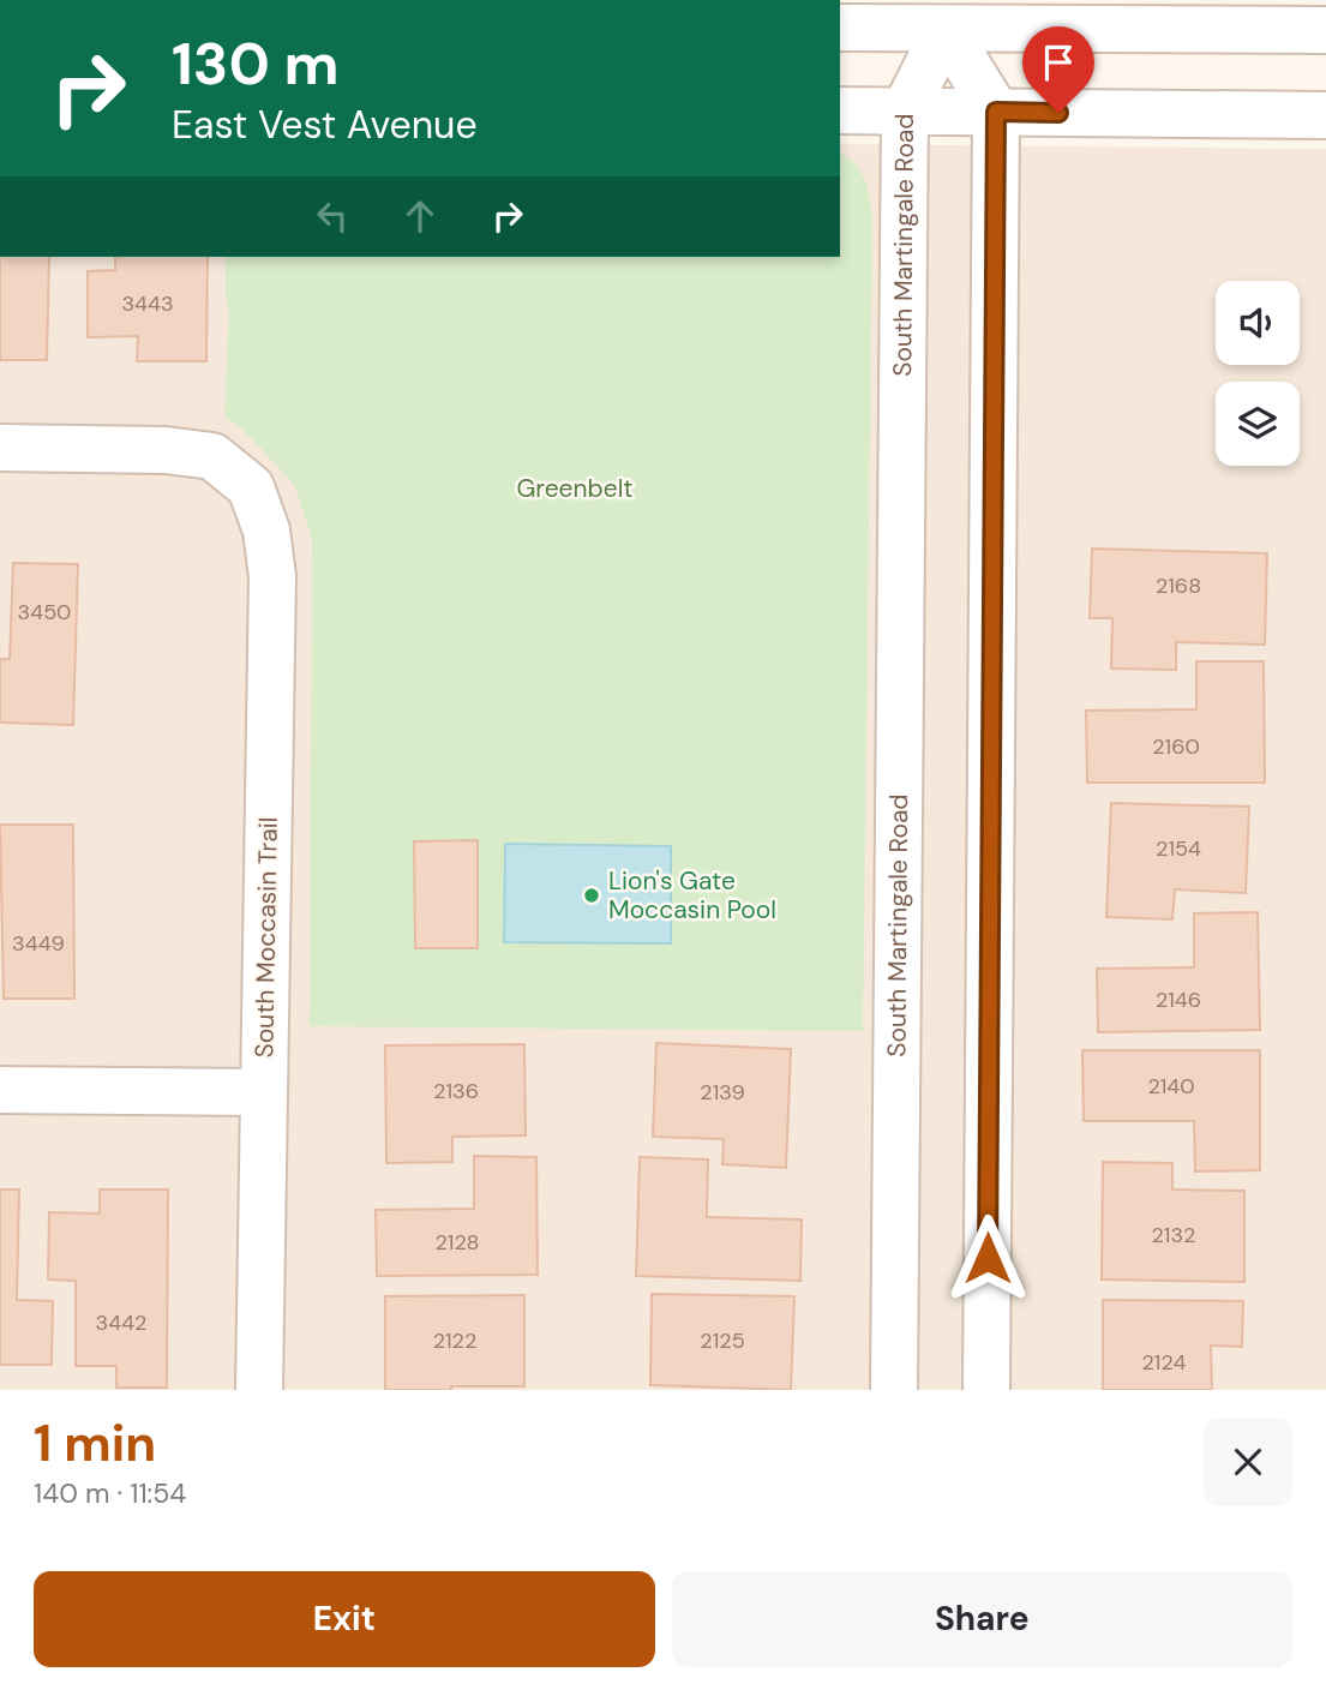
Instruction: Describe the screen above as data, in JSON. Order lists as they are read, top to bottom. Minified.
{"streets":{"street":["South Martingale Road","South Moccasin Trail"]},"parks":["Greenbelt"],"places":["Lion's Gate Moccasin Pool"],"house_numbers":["3443","2168","3450","2160","2154","3449","2146","2140","2136","2139","2132","2128","3442","2122","2125","2124"],"page":{"turn":["130 m","East Vest Avenue"],"heading":["1 min","140 m · 11:54"],"buttons":["Exit","Share"]}}
